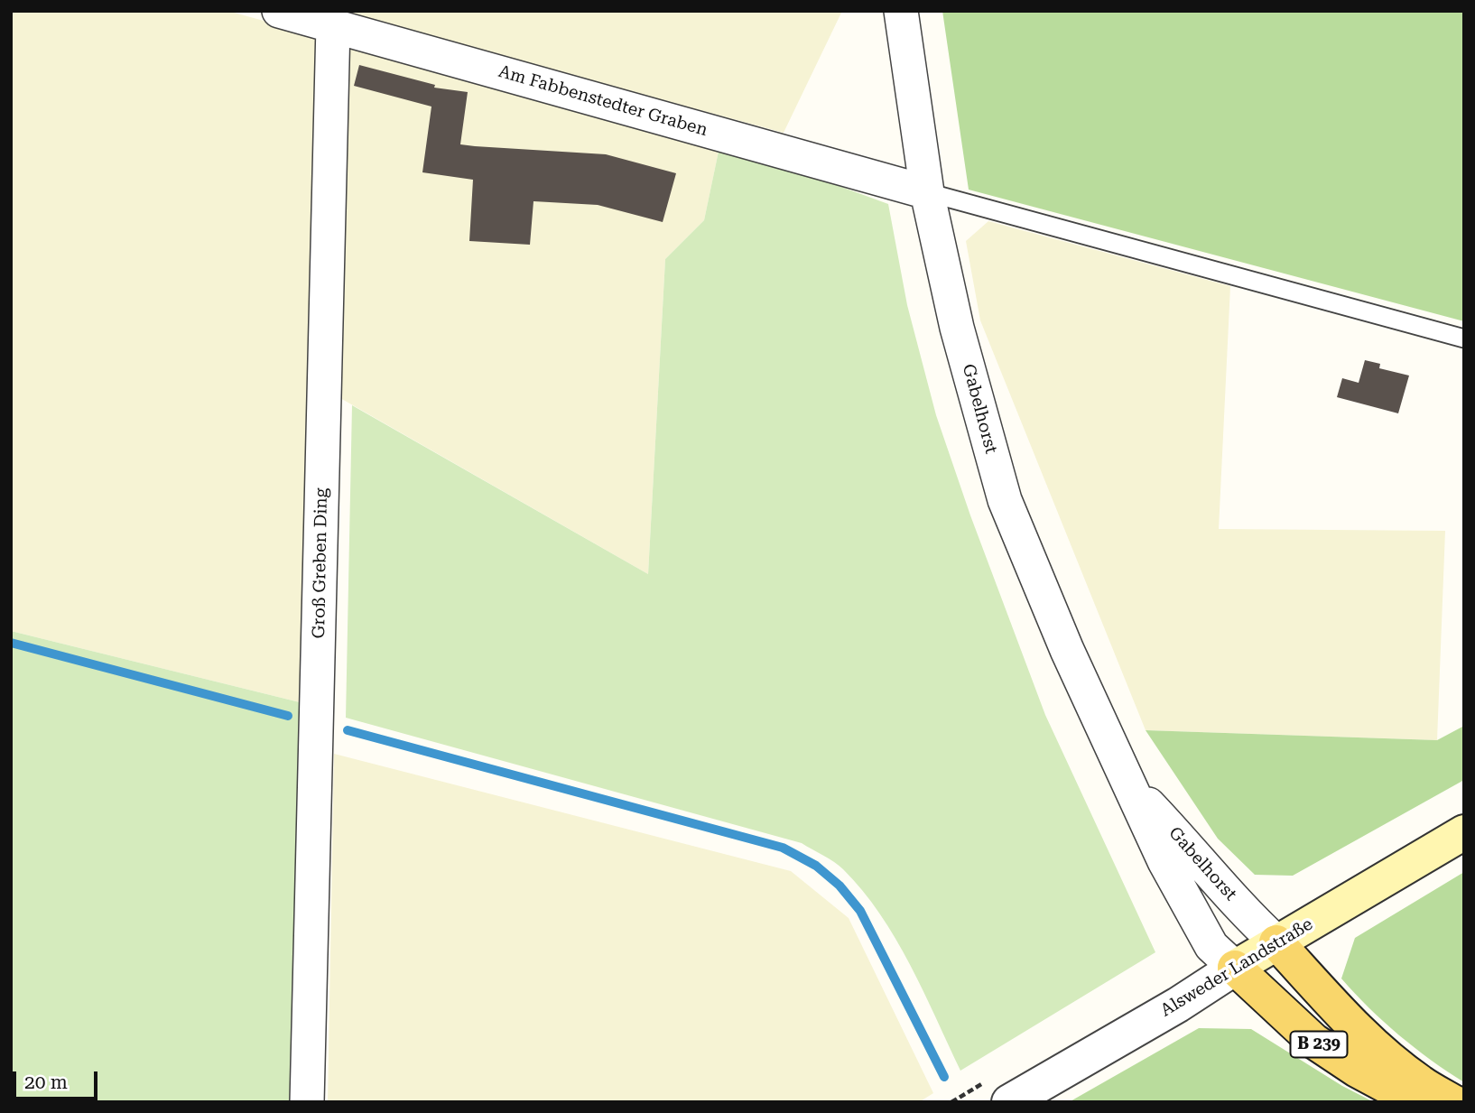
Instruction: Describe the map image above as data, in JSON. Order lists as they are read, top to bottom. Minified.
{"streets":{"main road":["Alsweder Landstraße","B 239"],"street":["Am Fabbenstedter Graben","Gabelhorst","Groß Greben Ding"]},"crossings":[["Am Fabbenstedter Graben","Gabelhorst"],["Am Fabbenstedter Graben","Groß Greben Ding"],["Gabelhorst","Alsweder Landstraße"],["Gabelhorst","B 239"],["Alsweder Landstraße","B 239"]],"scale_bar":"20 m"}
